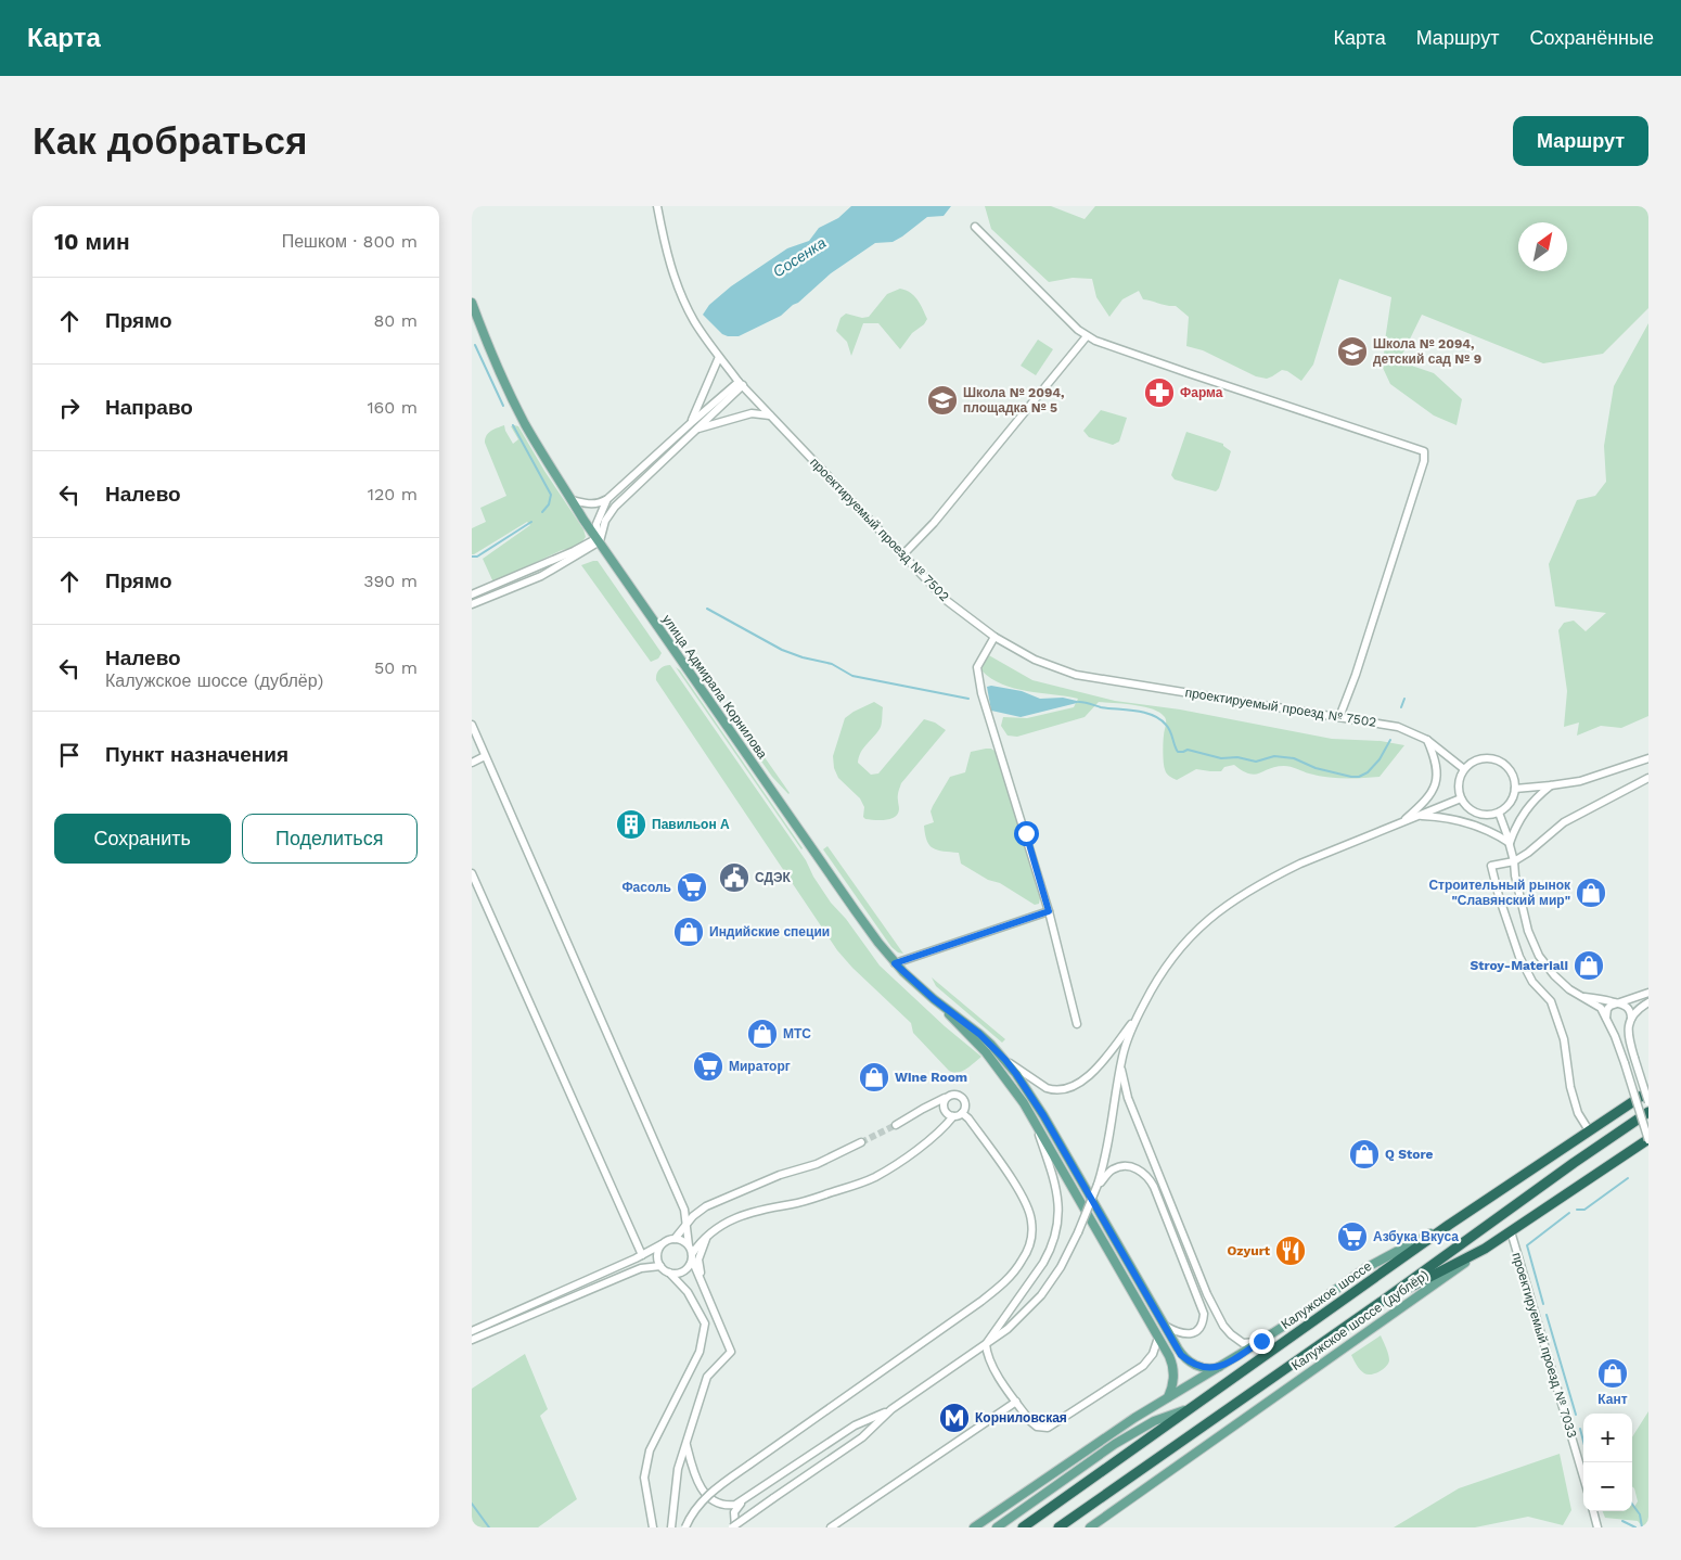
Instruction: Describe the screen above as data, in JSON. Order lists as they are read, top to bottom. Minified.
{"streets":{"highway":["Калужское шоссе","Калужское шоссе (дублёр)"],"main road":["улица Адмирала Корнилова"],"street":["проектируемый проезд № 7502","проектируемый проезд № 7033"]},"crossings":[["Калужское шоссе (дублёр)","проектируемый проезд № 7033"]],"water":["Сосенка"],"places":{"school or university":["Школа № 2094, детский сад № 9","Школа № 2094, площадка № 5"],"pharmacy":["Фарма"],"building":["Павильон А"],"public building":["СДЭК"],"supermarket":["Фасоль","Мираторг","Азбука Вкуса"],"shop":["Строительный рынок \"Славянский мир\"","Индийские специи","Stroy-Materiali","МТС","Wine Room","Q Store","Кант"],"restaurant":["Ozyurt"],"metro station":["Корниловская"]},"north":"top right","page":{"header":"Карта","nav":["Карта","Маршрут","Сохранённые"],"buttons":["Маршрут",["Сохранить","Поделиться"]],"title":"Как добраться","heading":["10 мин","Пешком · 800 m"],"list":[["Прямо","80 m"],["Направо","160 m"],["Налево","120 m"],["Прямо","390 m"],["Налево","Калужское шоссе (дублёр)","50 m"],"Пункт назначения"],"map_buttons":["+","−"]}}
